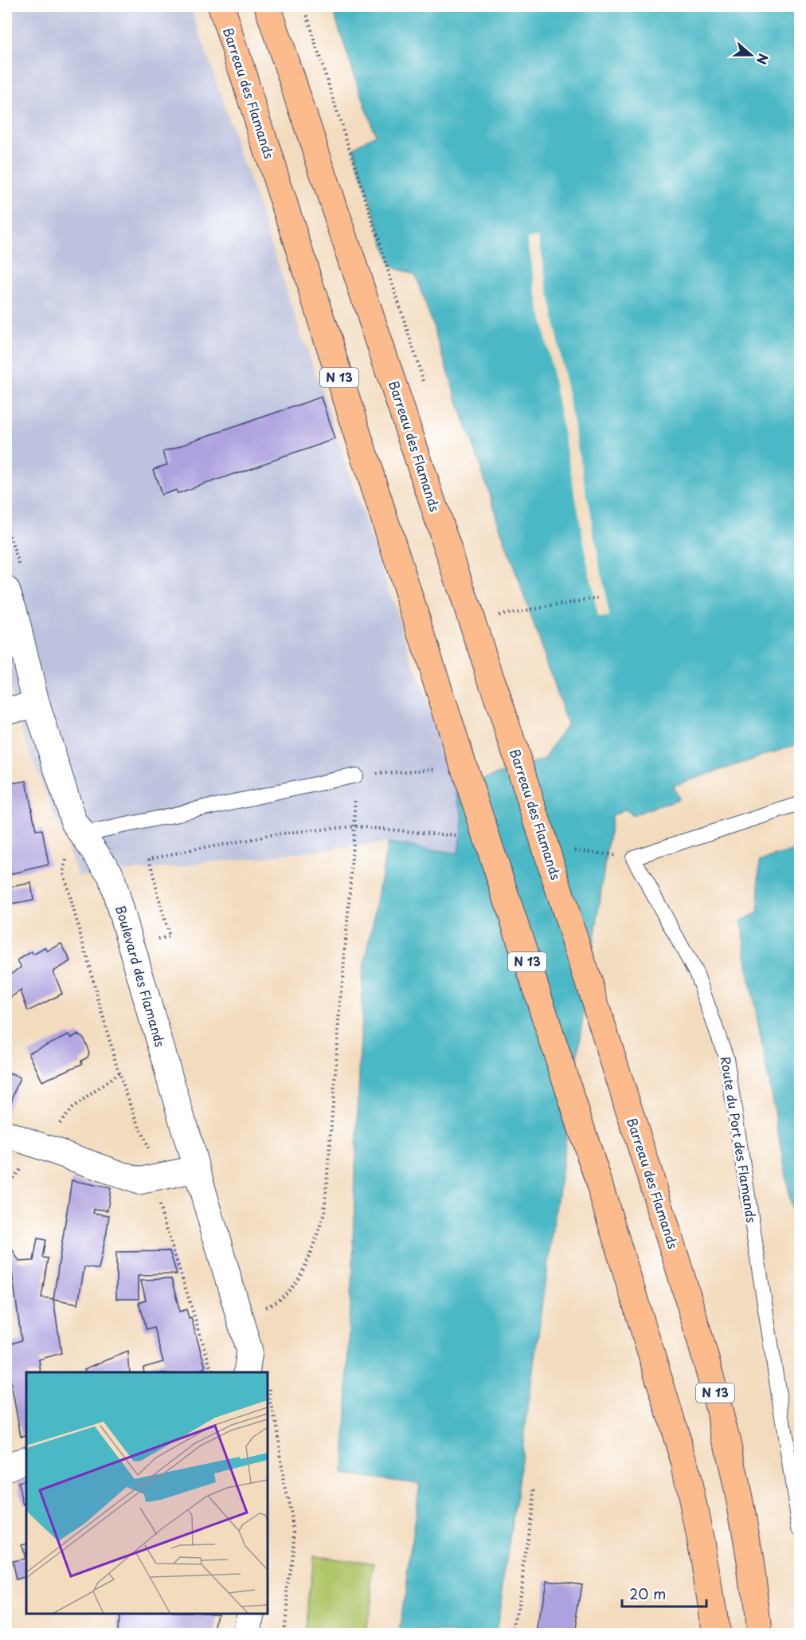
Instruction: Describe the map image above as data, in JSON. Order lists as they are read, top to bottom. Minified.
{"streets":{"highway":["Barreau des Flamands","N 13"],"street":["Boulevard des Flamands"],"lane":["Route du Port des Flamands"]},"scale_bar":"20 m","north":"right"}
